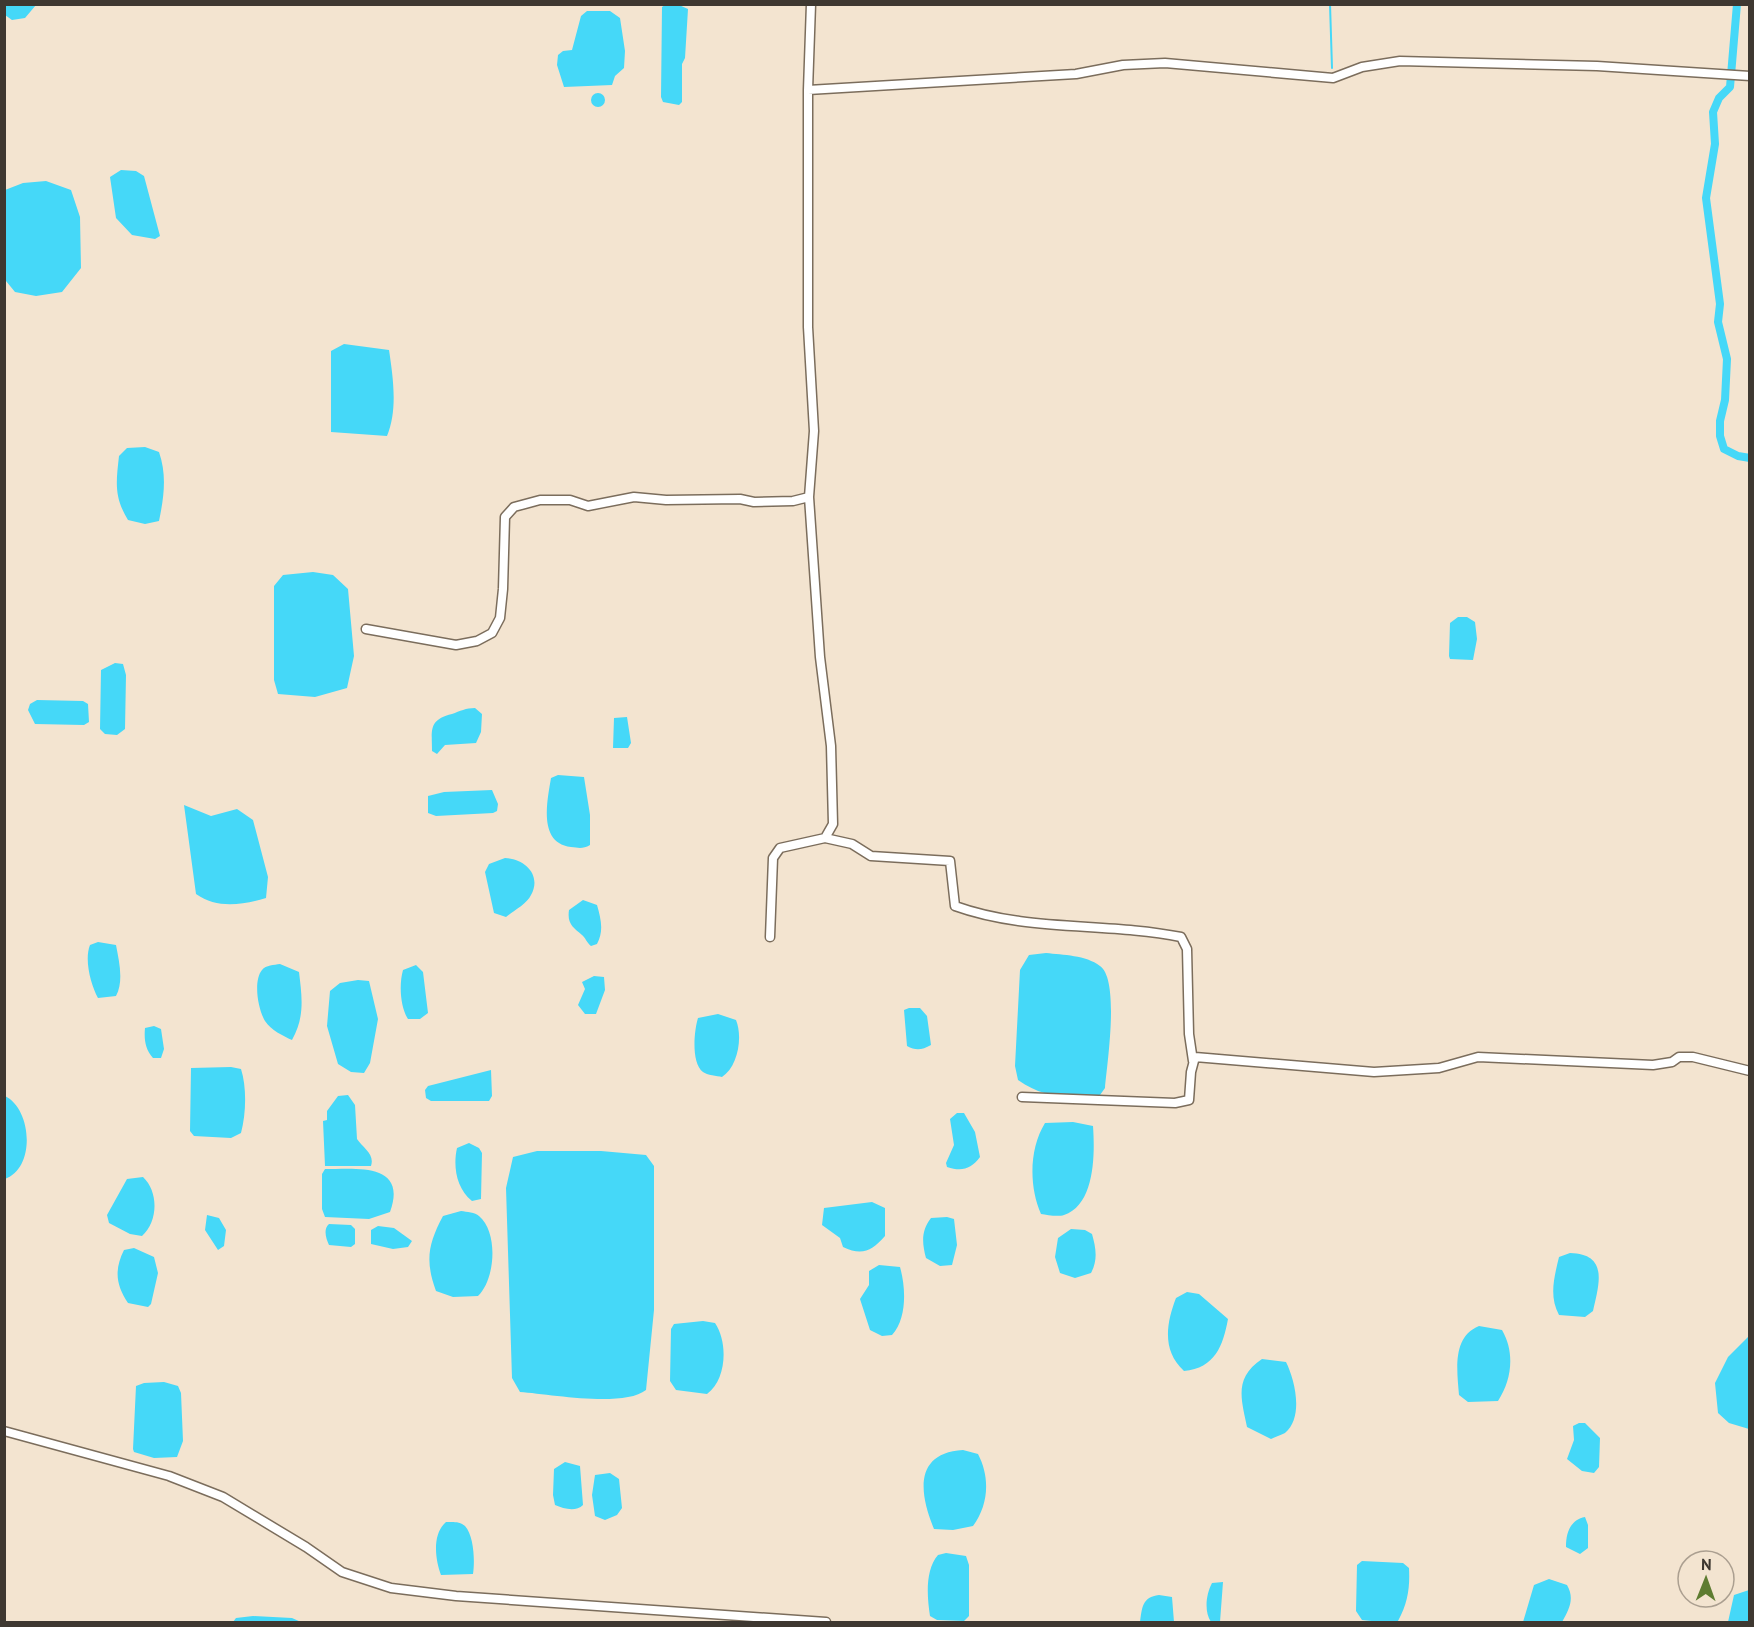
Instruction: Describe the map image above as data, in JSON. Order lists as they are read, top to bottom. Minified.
{"north":"top"}
